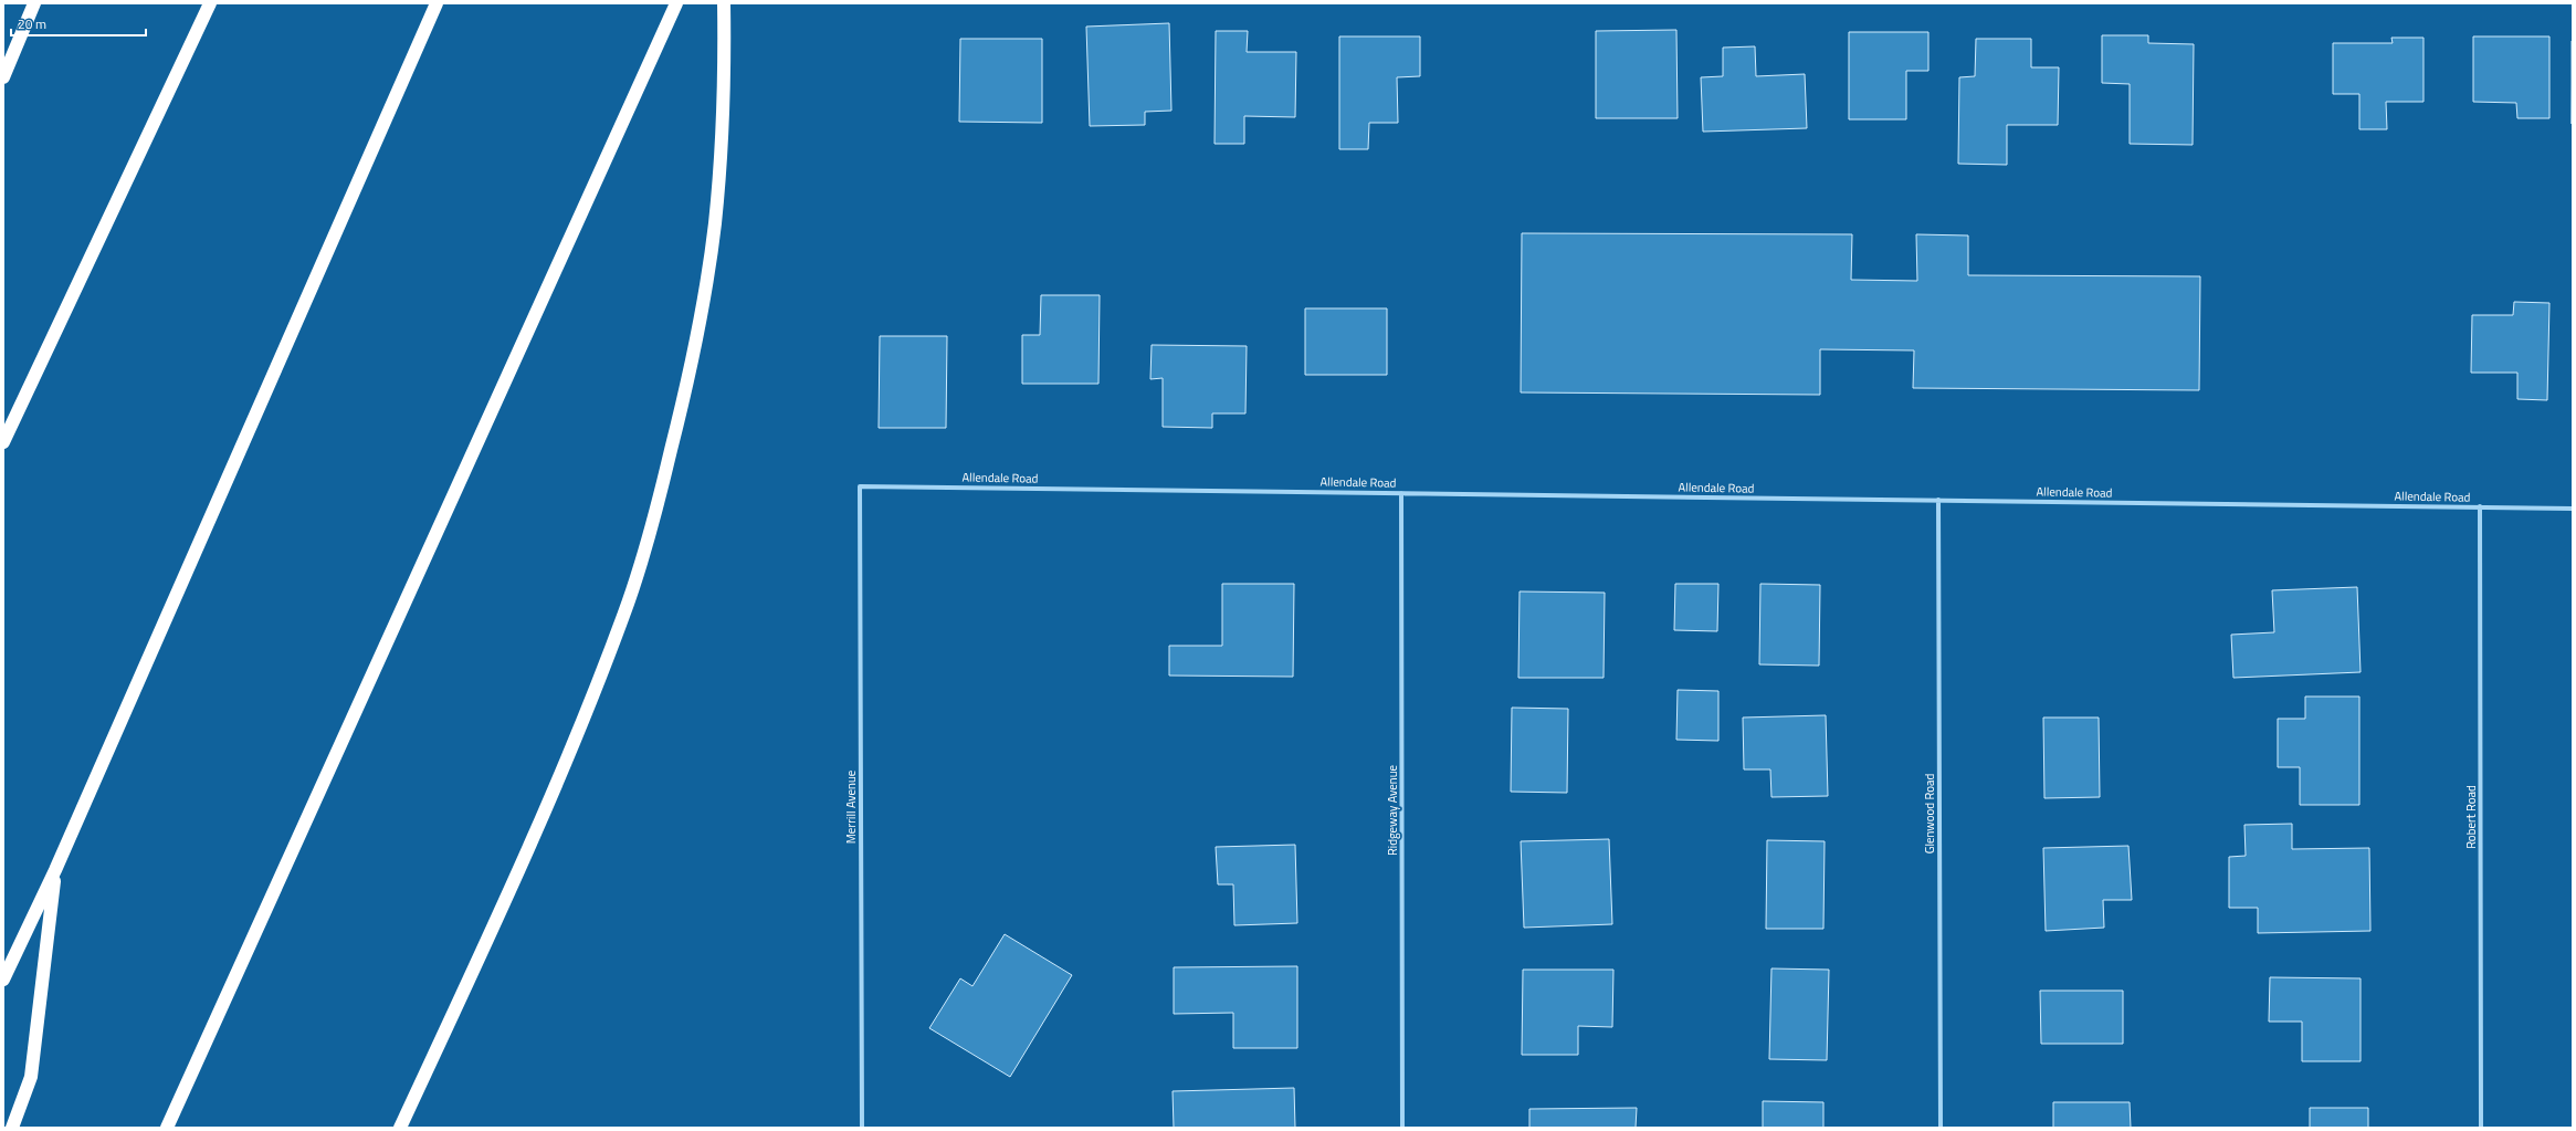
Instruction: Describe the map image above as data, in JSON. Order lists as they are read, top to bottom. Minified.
{"streets":{"street":["Allendale Road","Merrill Avenue","Ridgeway Avenue","Glenwood Road","Robert Road"]},"crossings":[["Allendale Road","Merrill Avenue"],["Allendale Road","Ridgeway Avenue"],["Allendale Road","Glenwood Road"],["Allendale Road","Robert Road"]],"scale_bar":"20 m"}
